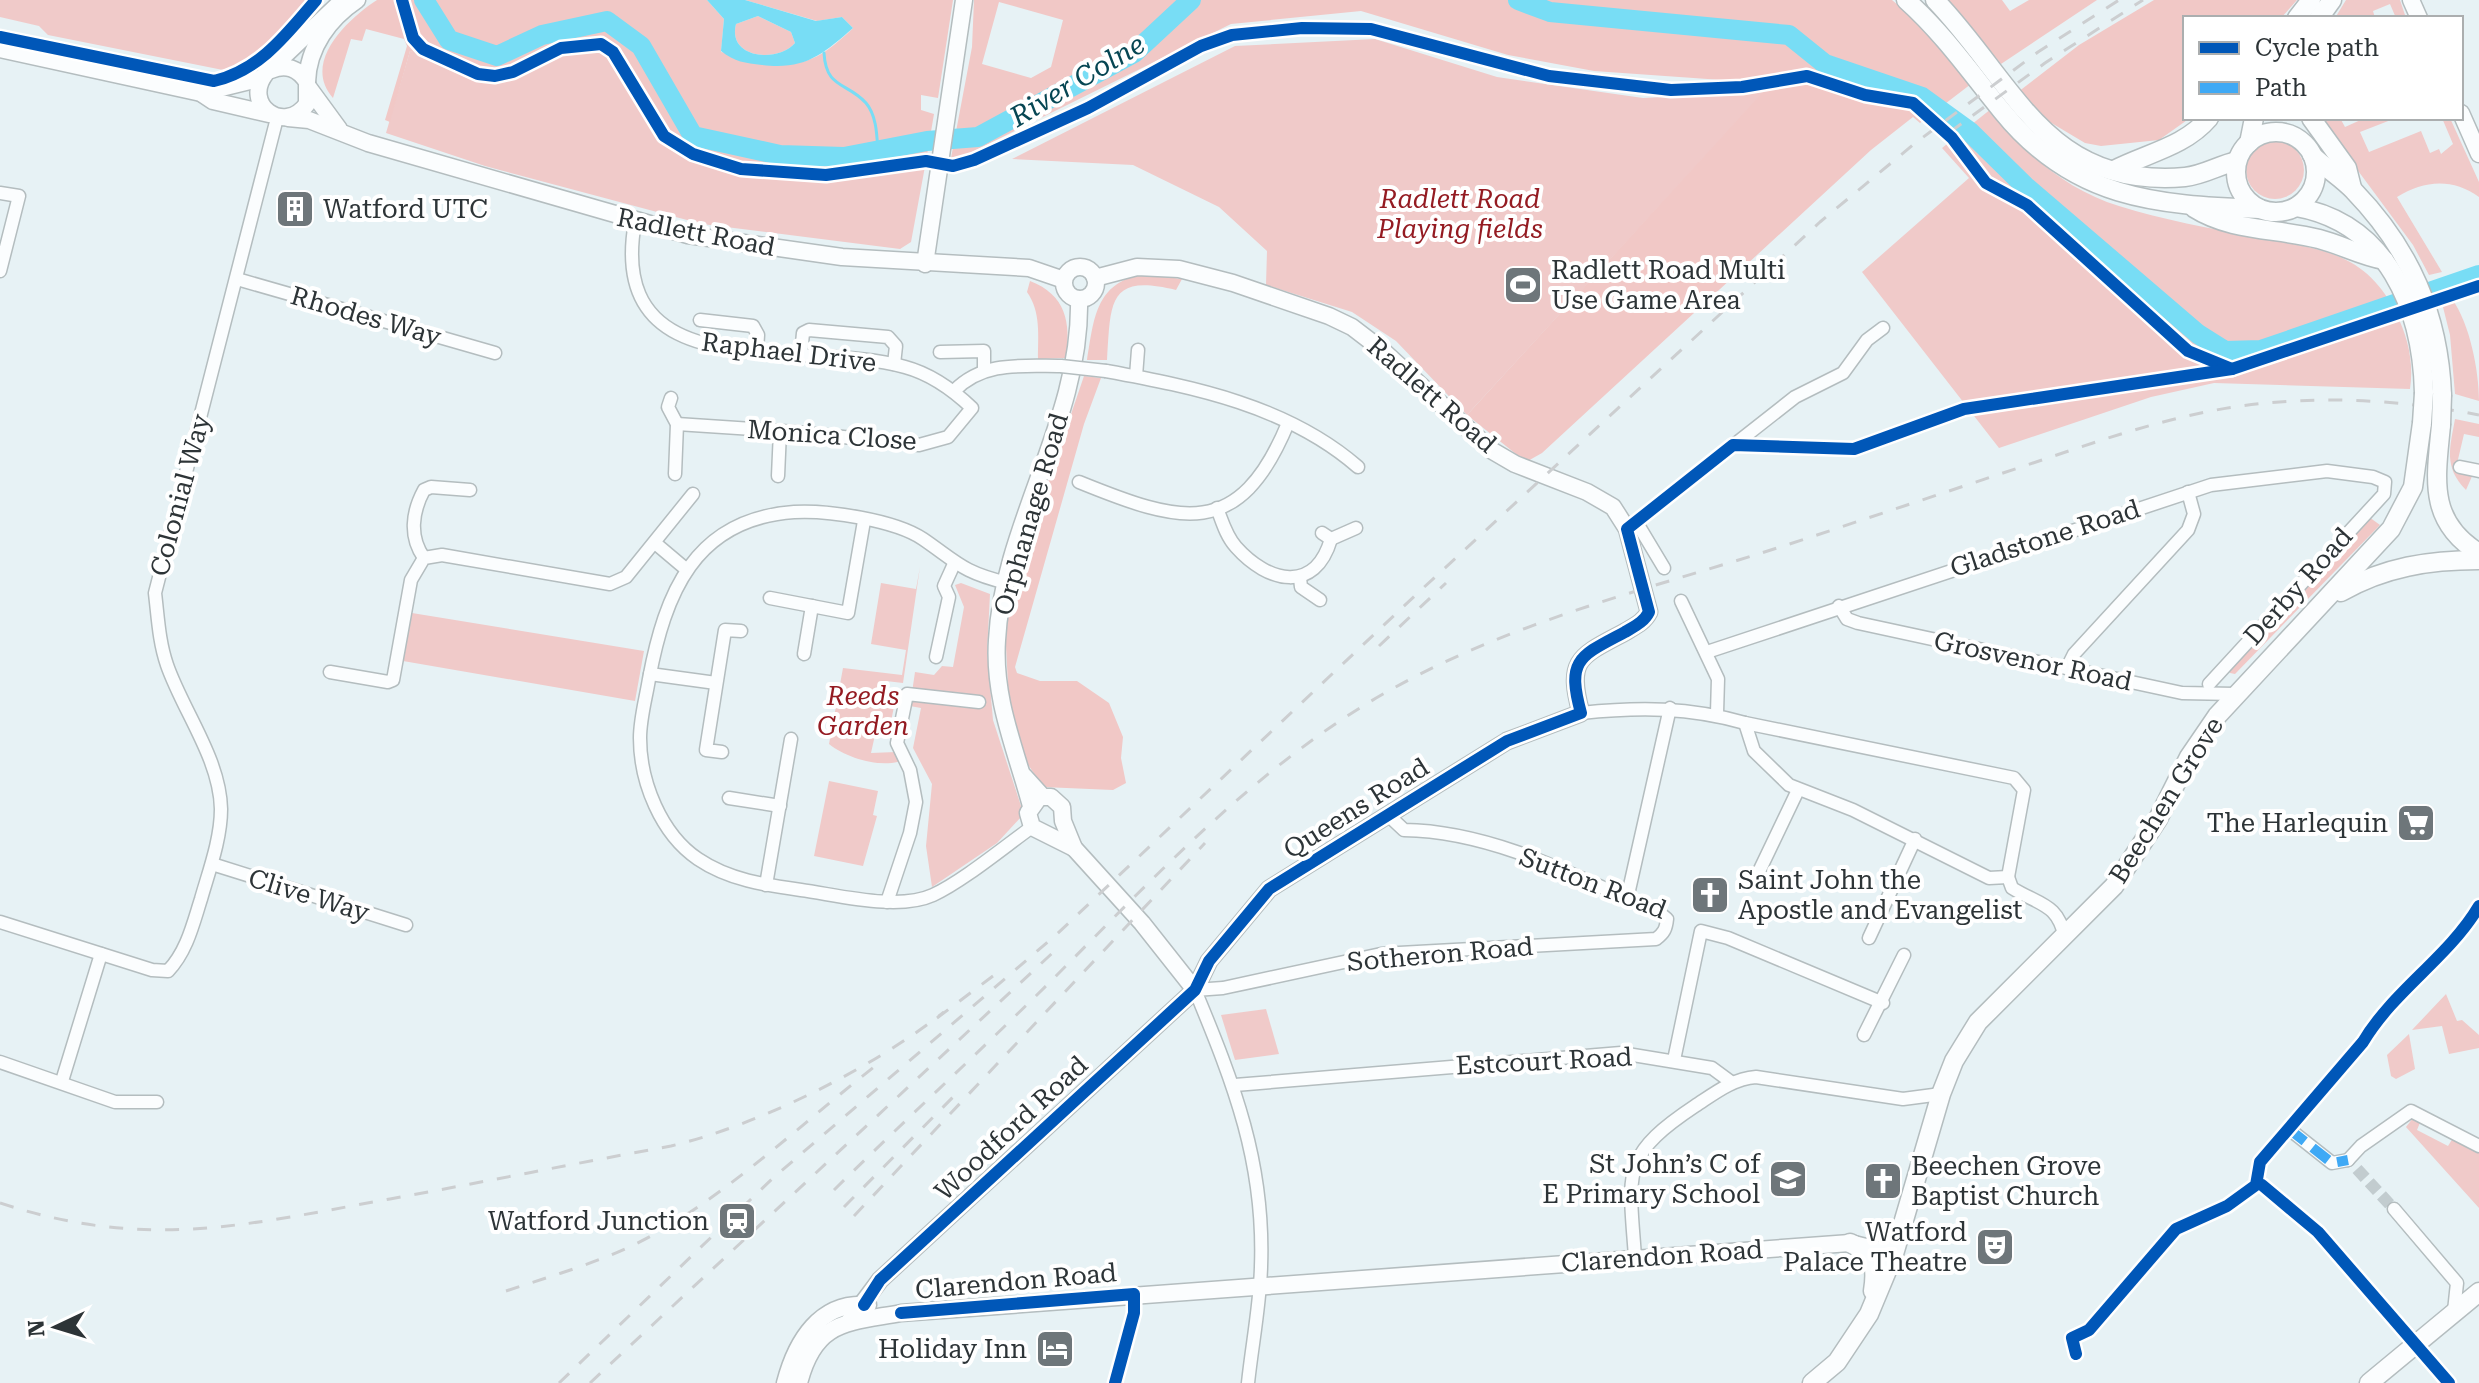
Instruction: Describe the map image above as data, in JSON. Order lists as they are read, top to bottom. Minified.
{"streets":{"main road":["Beechen Grove"],"street":["Radlett Road","Rhodes Way","Raphael Drive","Monica Close","Colonial Way","Orphanage Road","Gladstone Road","Derby Road","Grosvenor Road","Queens Road","Sutton Road","Clive Way","Sotheron Road","Estcourt Road","Woodford Road","Clarendon Road"]},"crossings":[["Radlett Road","Raphael Drive"],["Radlett Road","Colonial Way"],["Radlett Road","Orphanage Road"],["Radlett Road","Queens Road"],["Rhodes Way","Colonial Way"],["Raphael Drive","Monica Close"],["Colonial Way","Clive Way"],["Orphanage Road","Queens Road"],["Orphanage Road","Sotheron Road"],["Orphanage Road","Woodford Road"],["Gladstone Road","Derby Road"],["Gladstone Road","Grosvenor Road"],["Grosvenor Road","Beechen Grove"],["Beechen Grove","Clarendon Road"],["Queens Road","Sutton Road"],["Queens Road","Sotheron Road"],["Queens Road","Woodford Road"],["Sutton Road","Sotheron Road"],["Sotheron Road","Woodford Road"],["Woodford Road","Clarendon Road"]],"water":["River Colne"],"parks":["Radlett Road Playing fields","Reeds Garden"],"places":{"building":["Watford UTC"],"sports":["Radlett Road Multi Use Game Area"],"supermarket":["The Harlequin"],"church":["Saint John the Apostle and Evangelist","Beechen Grove Baptist Church"],"school or university":["St John’s C of E Primary School"],"station":["Watford Junction"],"theatre":["Watford Palace Theatre"],"hotel":["Holiday Inn"]},"legend":["Cycle path","Path"],"north":"left"}
